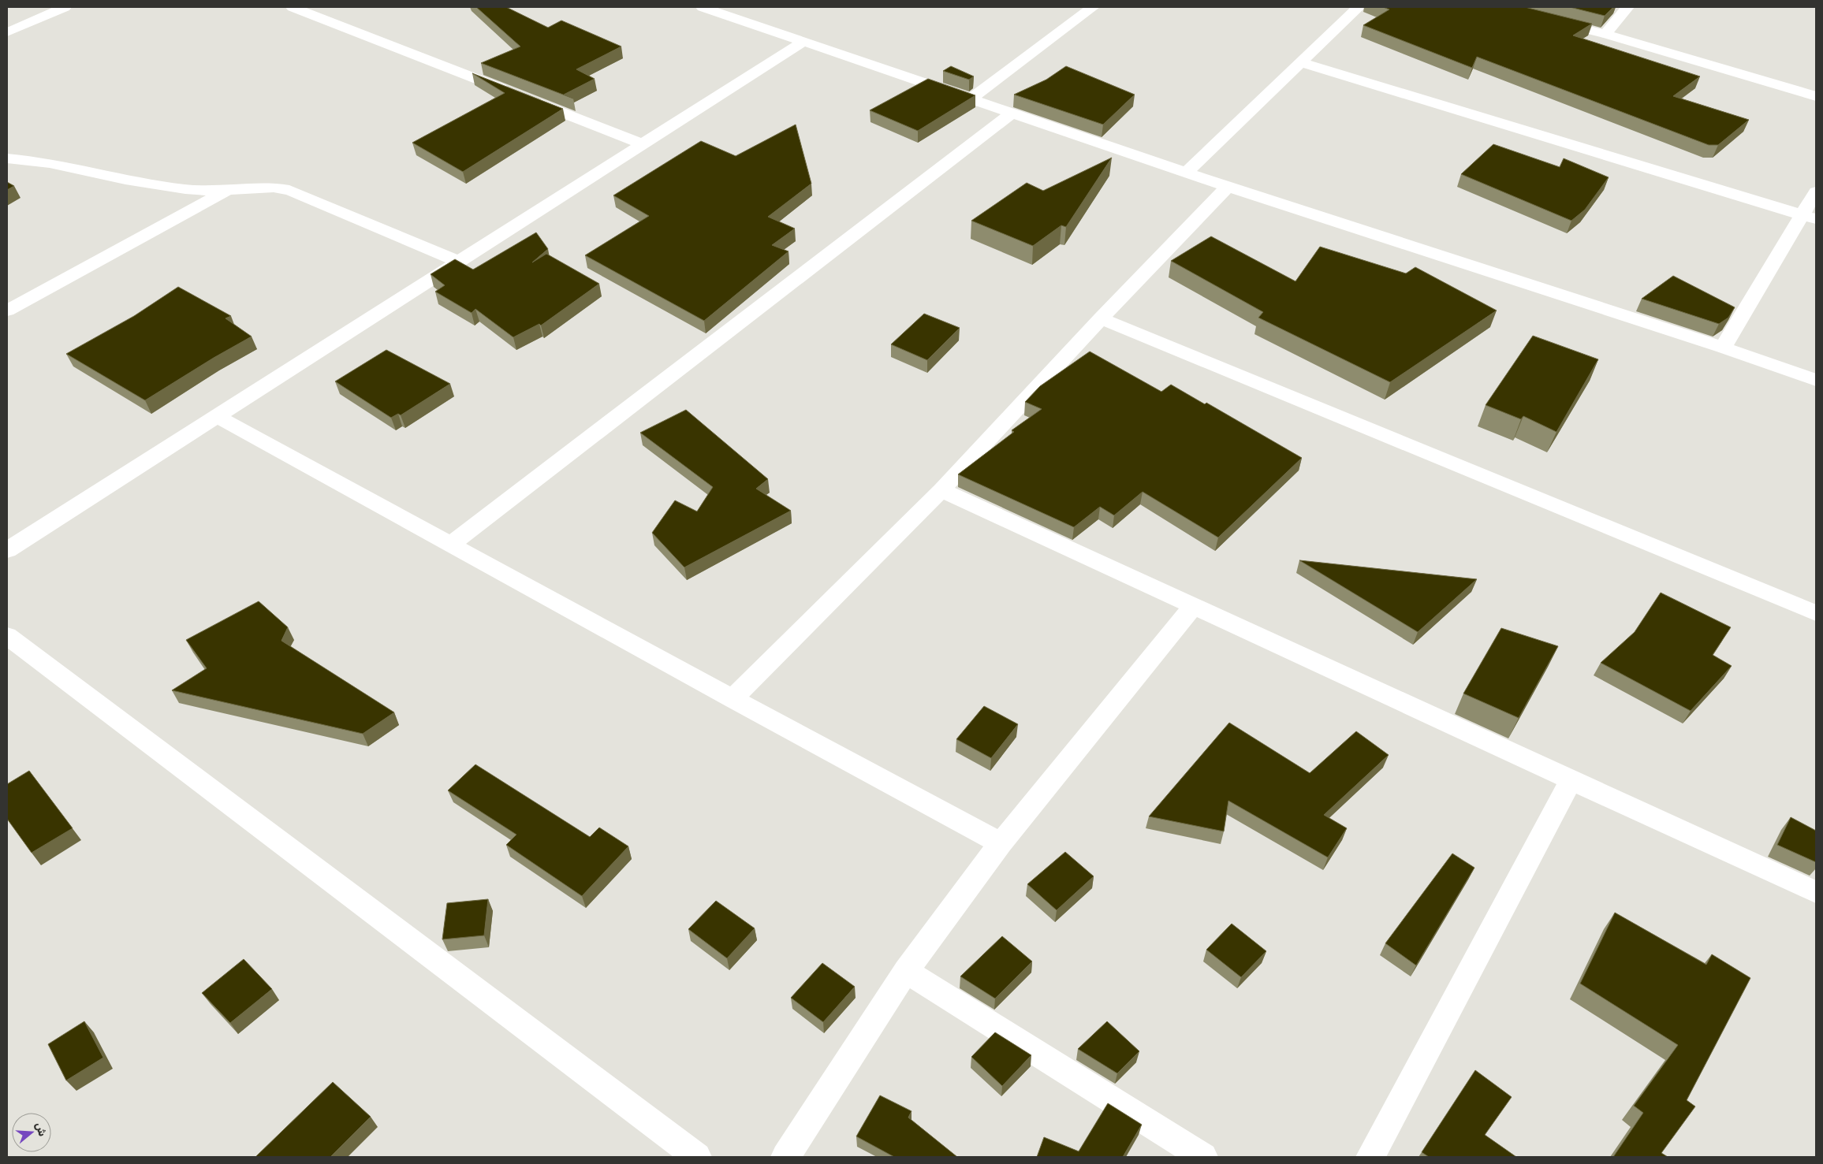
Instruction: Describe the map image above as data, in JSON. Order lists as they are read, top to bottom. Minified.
{"north":"right"}
